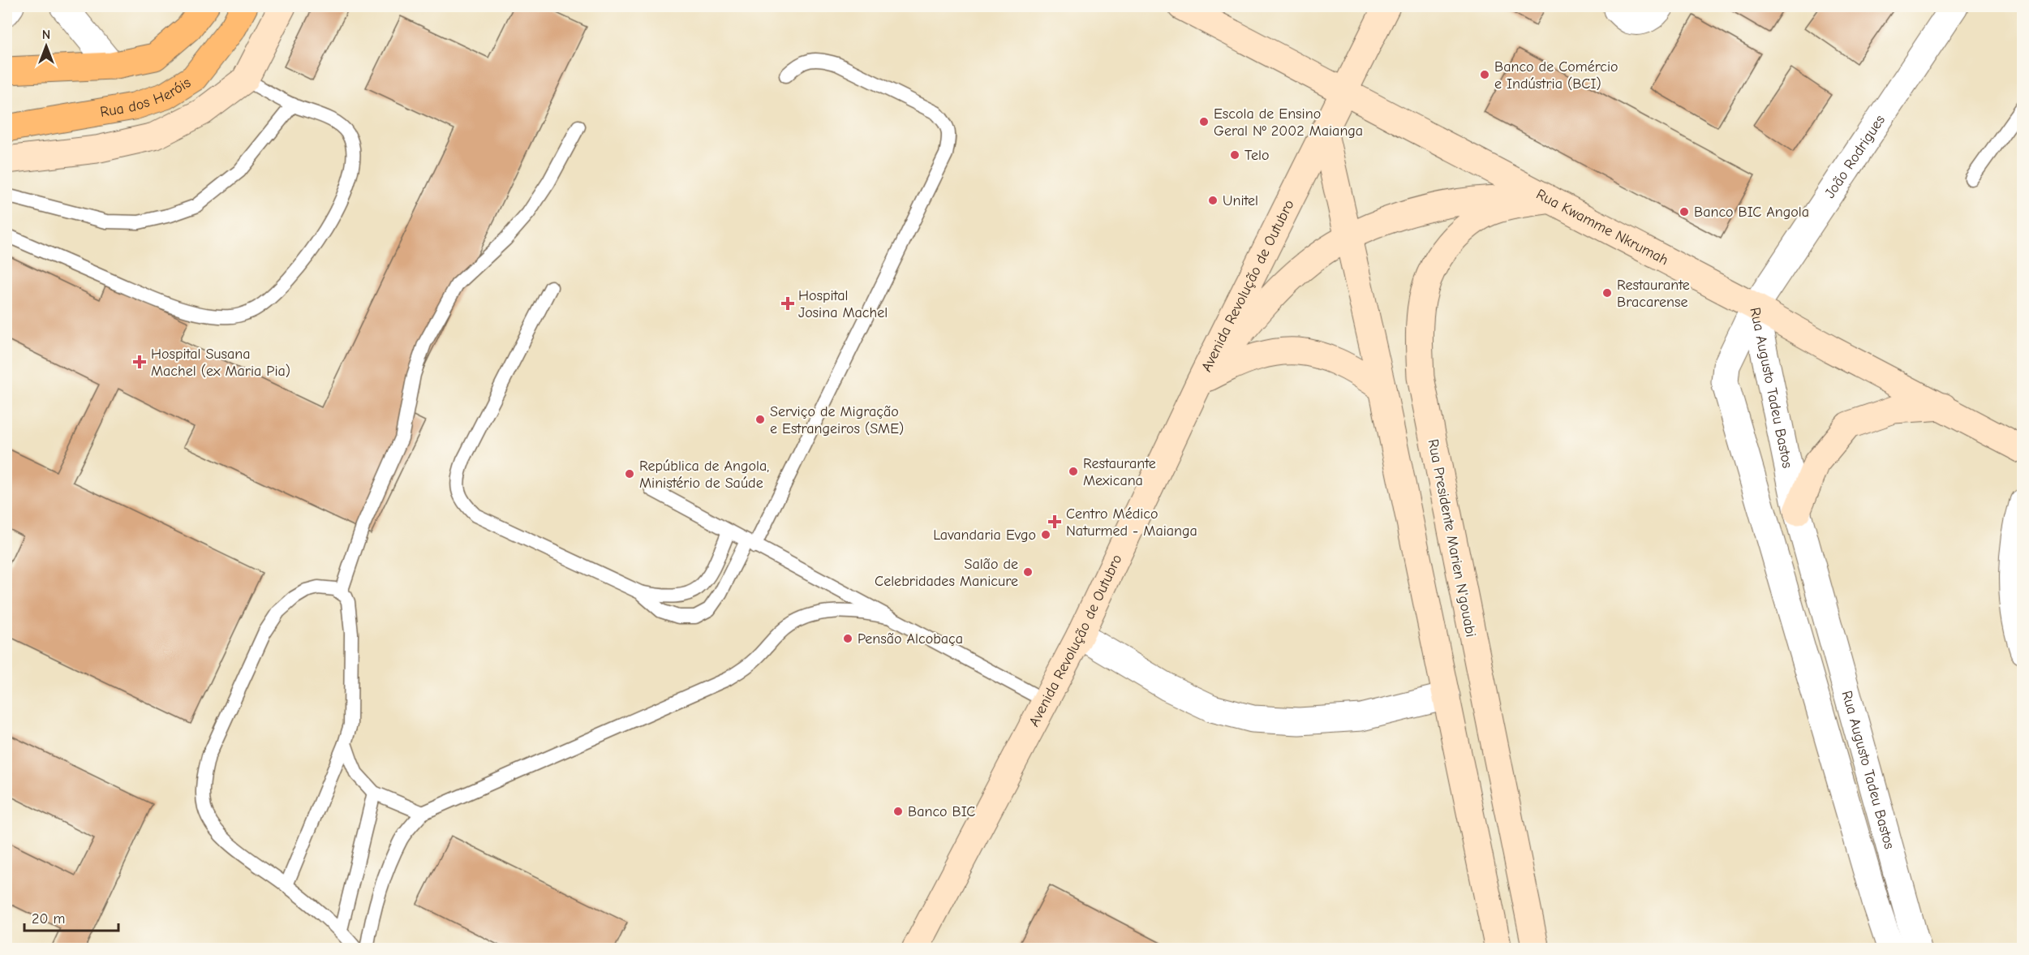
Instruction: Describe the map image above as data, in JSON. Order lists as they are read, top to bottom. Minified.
{"streets":{"main road":["Rua dos Heróis"],"street":["João Rodrigues","Rua Kwamme Nkrumah","Avenida Revolução de Outubro","Rua Augusto Tadeu Bastos","Rua Presidente Marien N'gouabi"]},"crossings":[["João Rodrigues","Rua Kwamme Nkrumah"],["João Rodrigues","Rua Augusto Tadeu Bastos"],["Rua Kwamme Nkrumah","Avenida Revolução de Outubro"],["Rua Kwamme Nkrumah","Rua Augusto Tadeu Bastos"],["Rua Kwamme Nkrumah","Rua Presidente Marien N'gouabi"]],"places":{"other":["Banco de Comércio e Indústria (BCI)","Escola de Ensino Geral Nº 2002 Maianga","Telo","Unitel","Banco BIC Angola","Restaurante Bracarense","Serviço de Migração e Estrangeiros (SME)","Restaurante Mexicana","República de Angola, Ministério de Saúde","Lavandaria Evgo","Salão de Celebridades Manicure","Pensão Alcobaça","Banco BIC"],"health":["Hospital Josina Machel","Hospital Susana Machel (ex Maria Pia)","Centro Médico Naturmed - Maianga"]},"scale_bar":"20 m","north":"top"}
